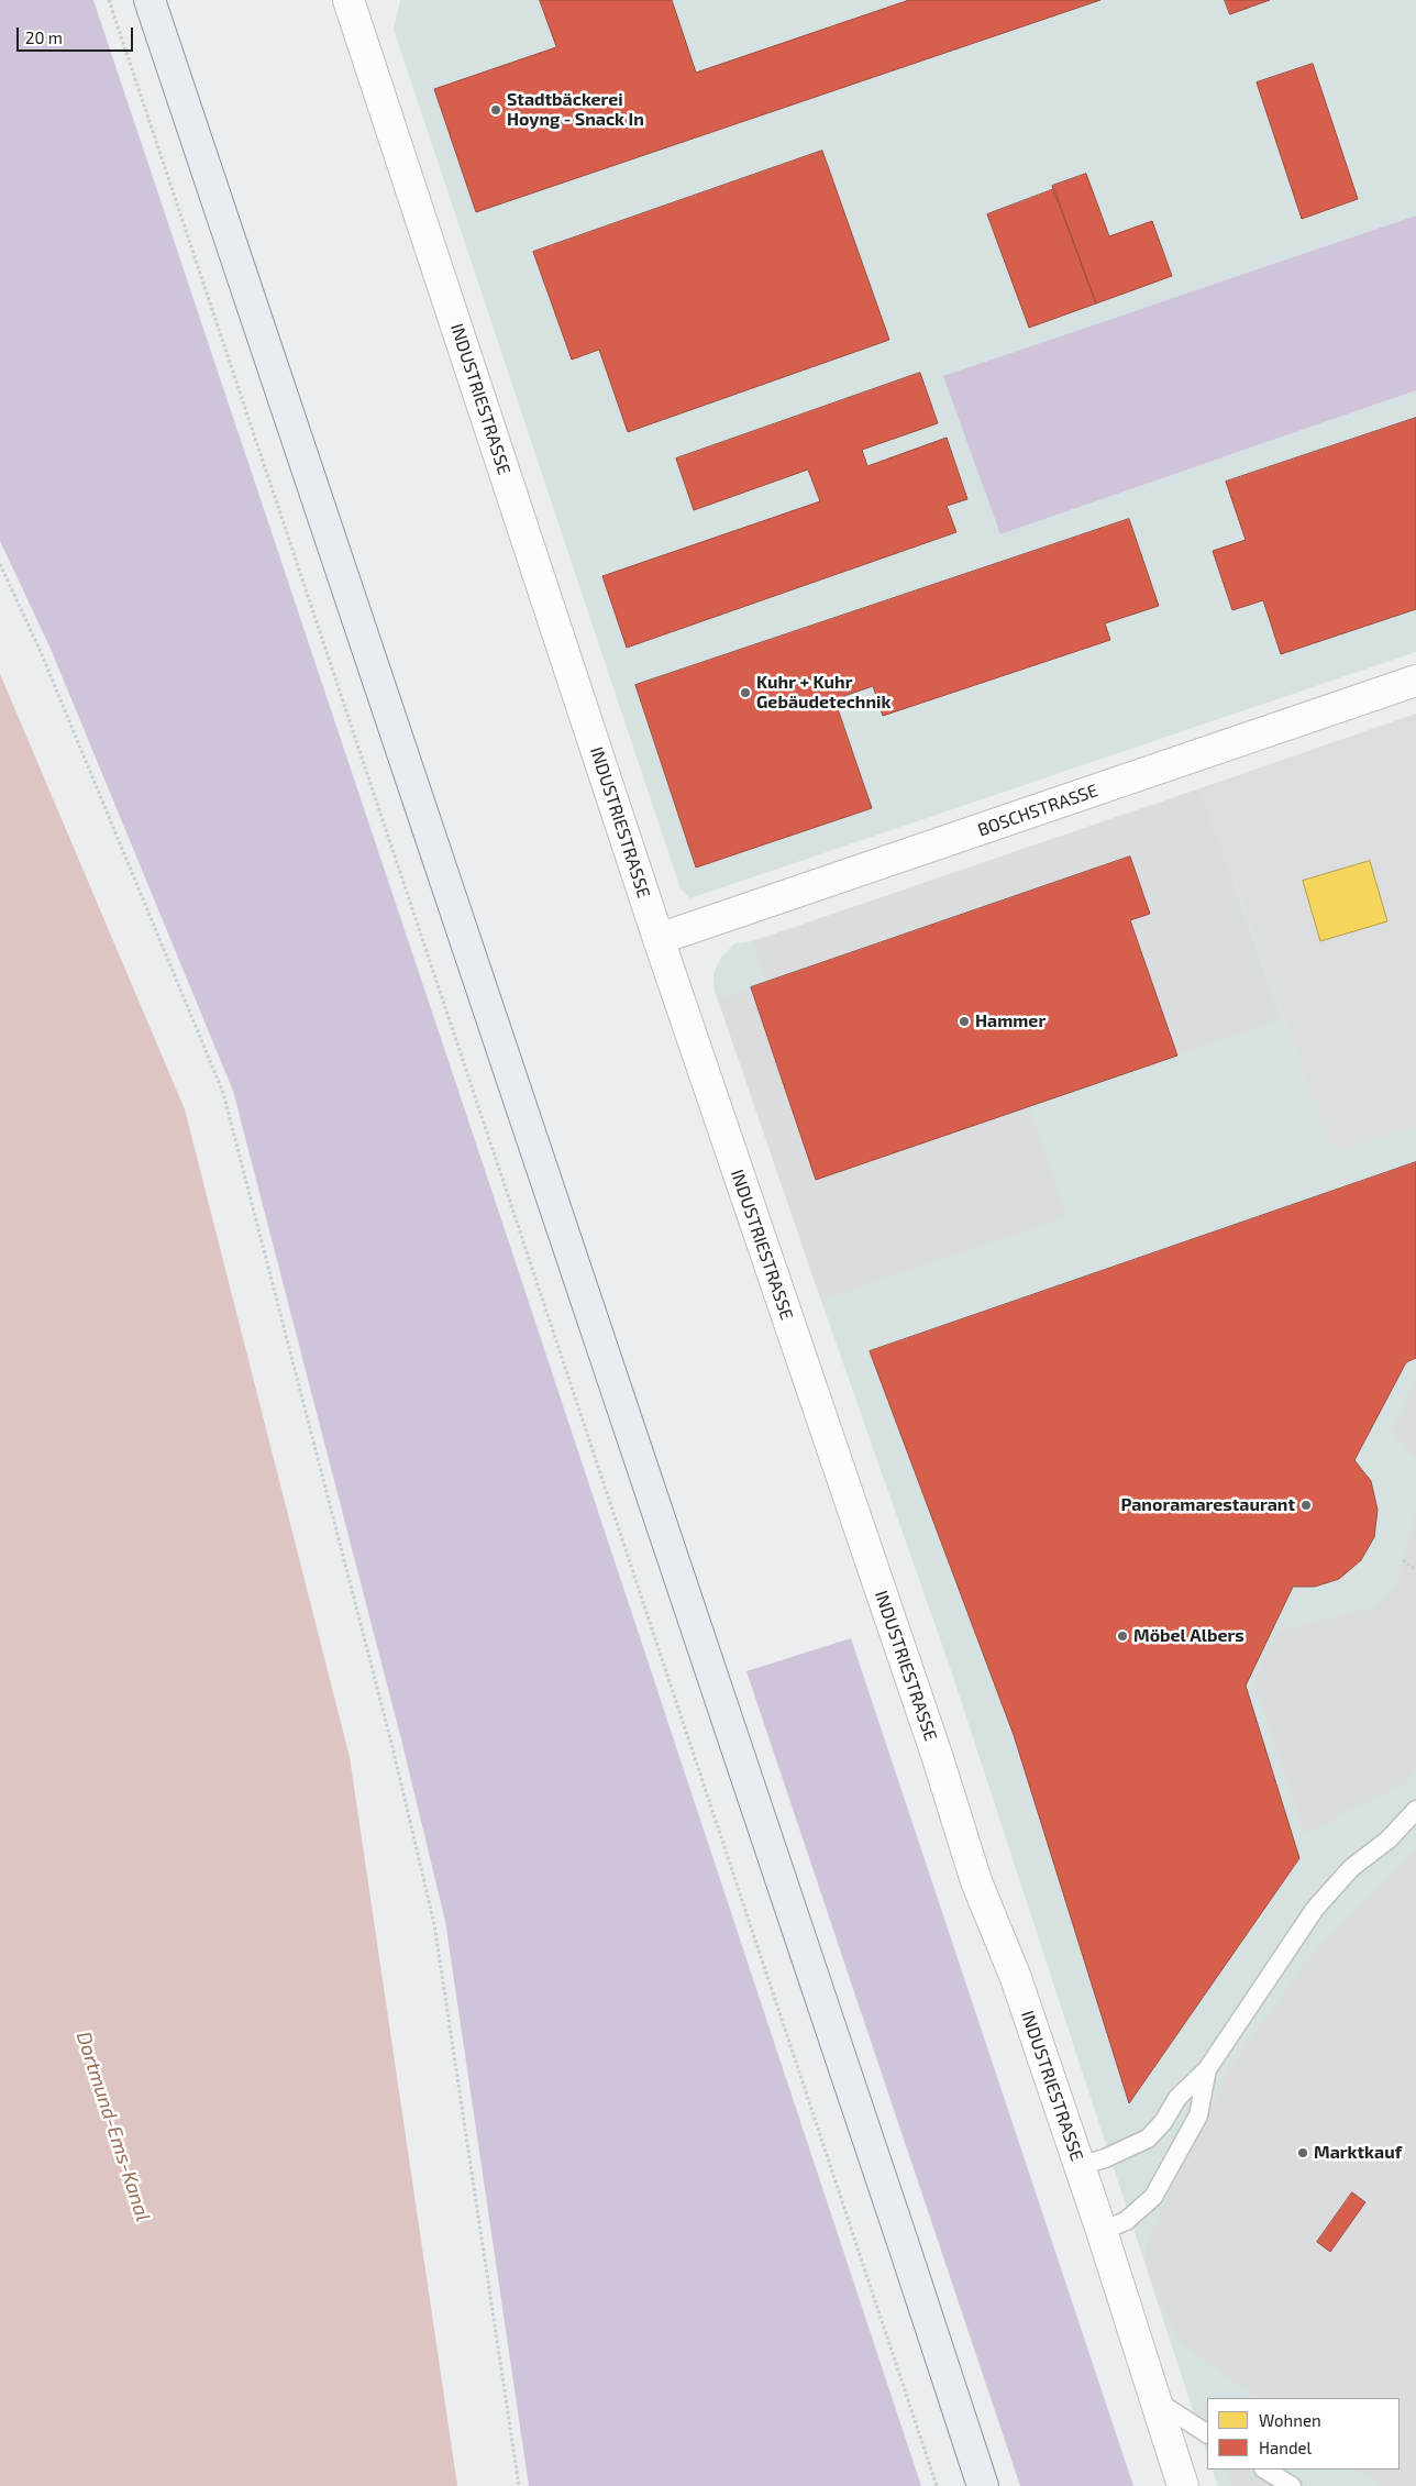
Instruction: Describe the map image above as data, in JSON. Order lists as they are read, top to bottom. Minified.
{"streets":{"street":["INDUSTRIESTRASSE","BOSCHSTRASSE"]},"crossings":[["INDUSTRIESTRASSE","BOSCHSTRASSE"]],"water":["Dortmund-Ems-Kanal"],"places":["Stadtbäckerei Hoyng - Snack In","Kuhr + Kuhr Gebäudetechnik","Hammer","Panoramarestaurant","Möbel Albers","Marktkauf"],"legend":["Wohnen","Handel"],"scale_bar":"20 m"}
